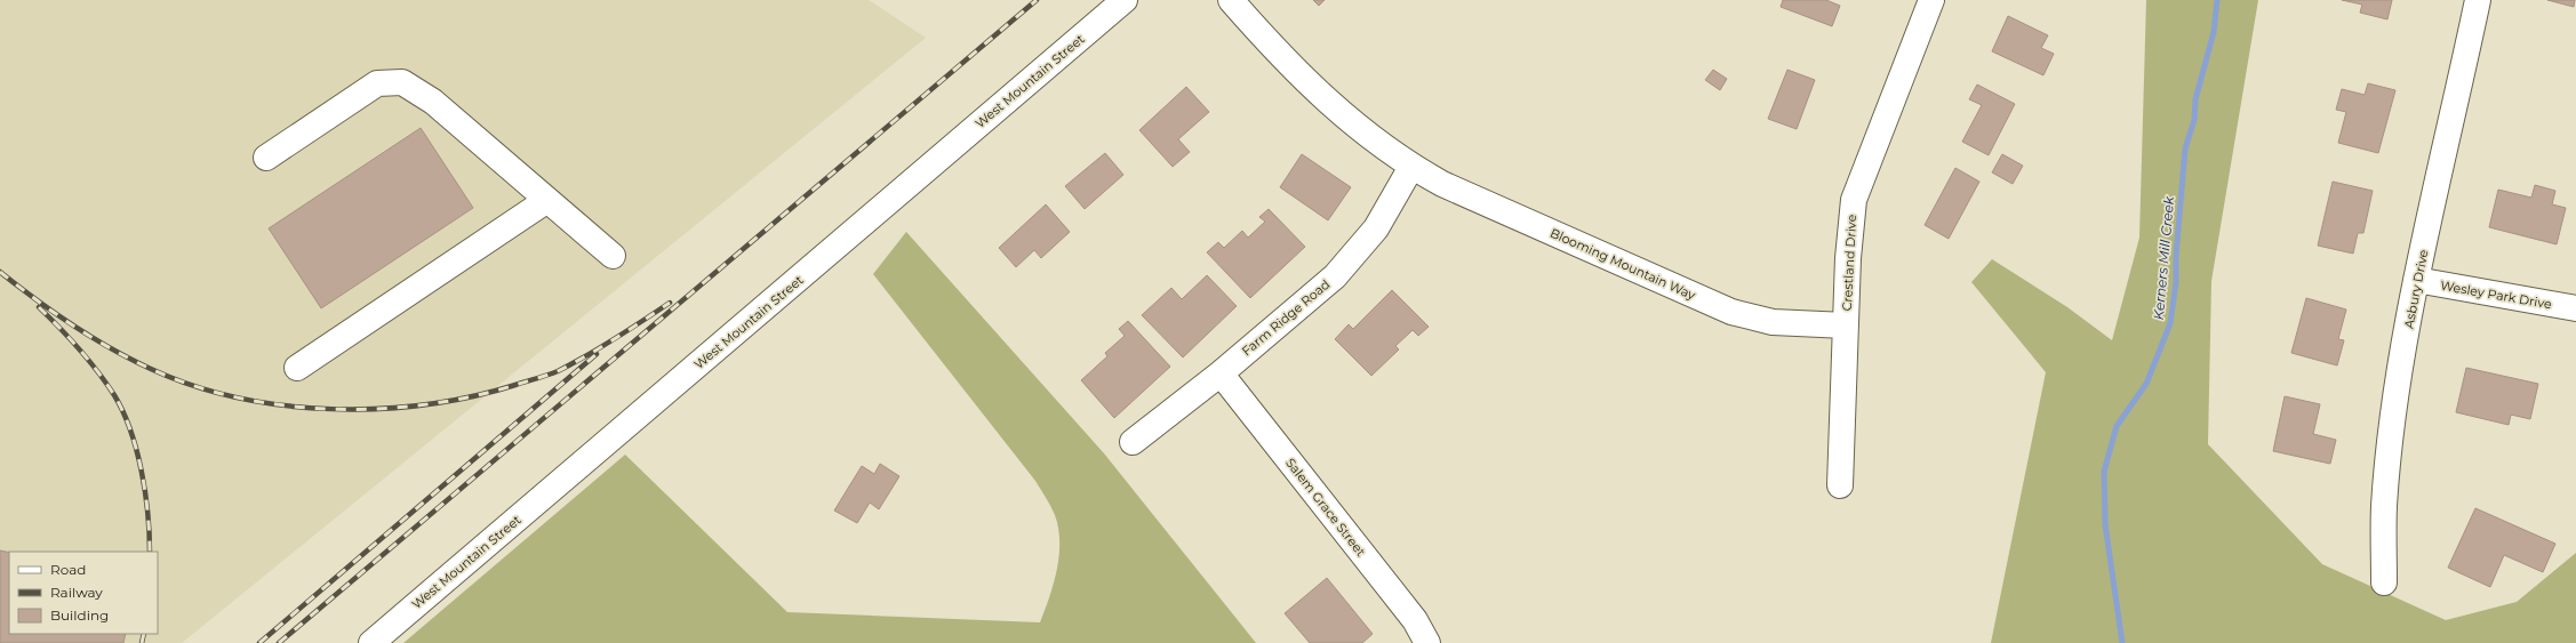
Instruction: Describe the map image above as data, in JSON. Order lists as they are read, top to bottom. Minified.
{"streets":{"street":["West Mountain Street","Crestland Drive","Blooming Mountain Way","Asbury Drive","Wesley Park Drive","Farm Ridge Road","Salem Grace Street"]},"crossings":[["Crestland Drive","Blooming Mountain Way"],["Blooming Mountain Way","Farm Ridge Road"],["Asbury Drive","Wesley Park Drive"],["Farm Ridge Road","Salem Grace Street"]],"water":["Kerners Mill Creek"],"legend":["Road","Railway","Building"]}
